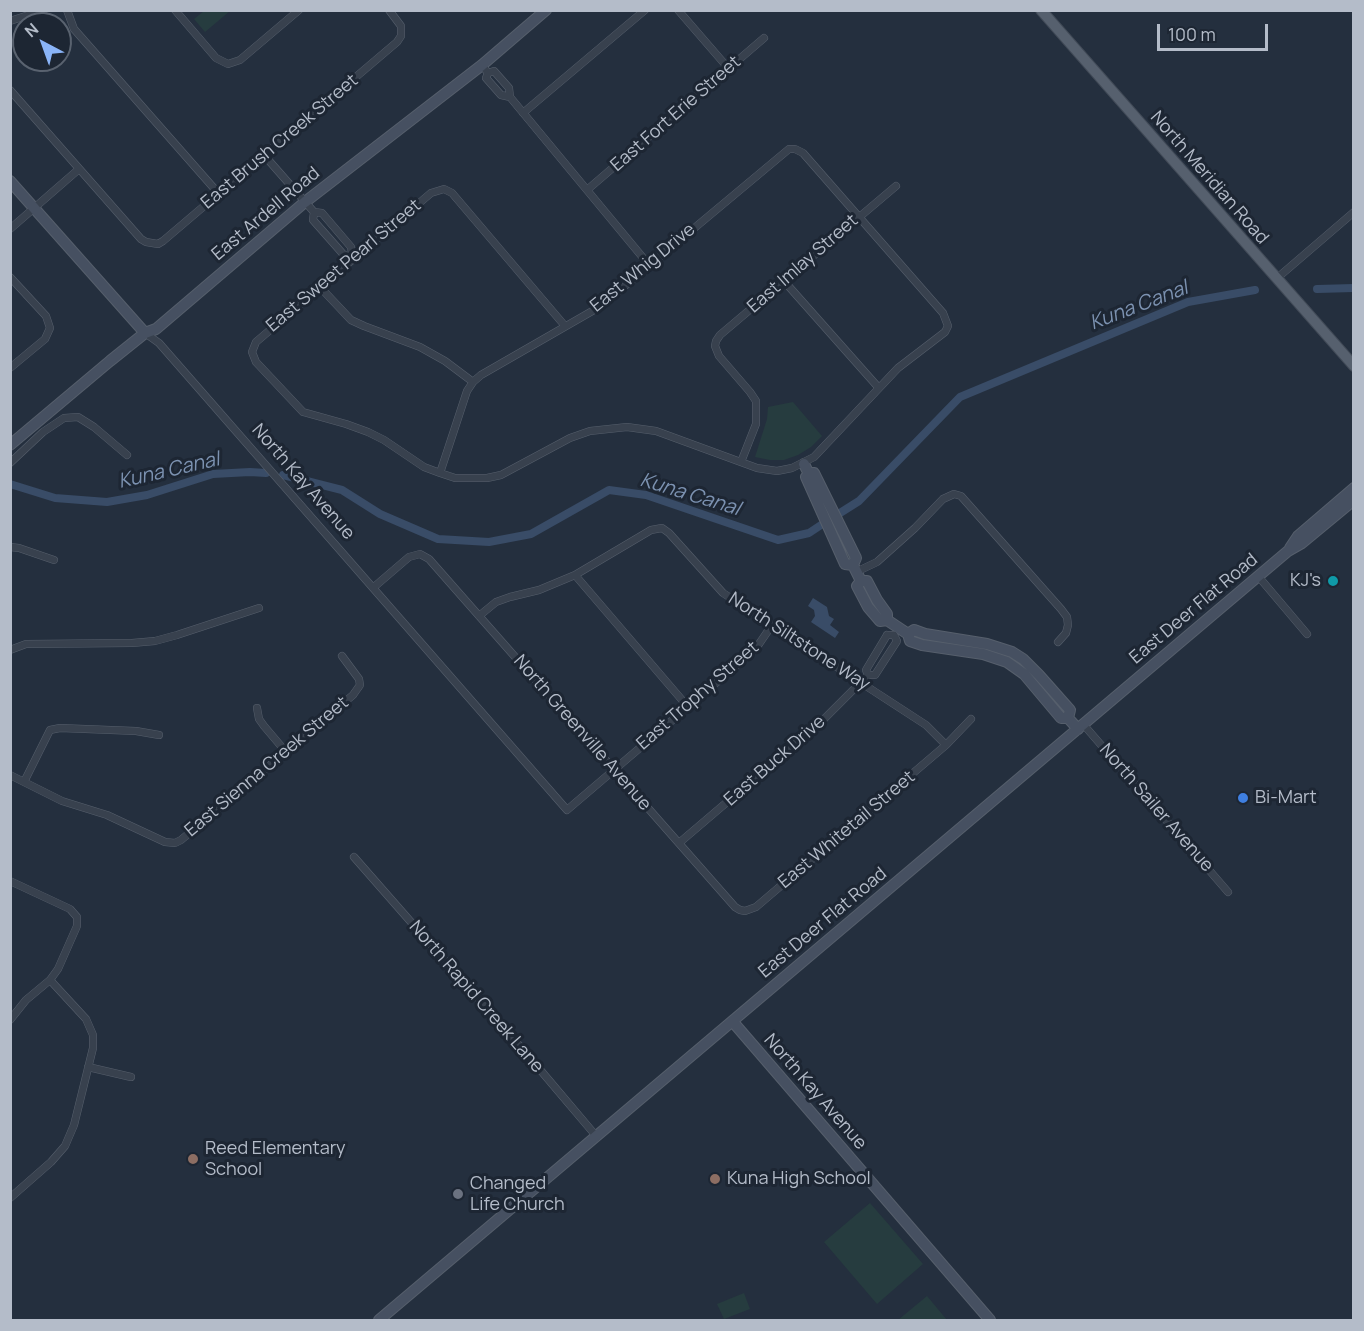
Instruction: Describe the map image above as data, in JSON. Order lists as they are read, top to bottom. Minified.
{"streets":{"main road":["North Meridian Road"],"street":["East Fort Erie Street","East Brush Creek Street","East Ardell Road","East Imlay Street","East Sweet Pearl Street","East Whig Drive","North Kay Avenue","East Deer Flat Road","North Siltstone Way","East Trophy Street","North Greenville Avenue","East Buck Drive","East Sienna Creek Street","North Sailer Avenue","East Whitetail Street","North Rapid Creek Lane"]},"crossings":[["East Ardell Road","North Kay Avenue"],["East Imlay Street","East Whig Drive"],["East Sweet Pearl Street","East Whig Drive"],["North Kay Avenue","East Deer Flat Road"],["North Kay Avenue","East Trophy Street"],["North Kay Avenue","North Greenville Avenue"],["East Deer Flat Road","North Sailer Avenue"],["East Deer Flat Road","North Rapid Creek Lane"],["North Siltstone Way","East Trophy Street"],["North Siltstone Way","East Buck Drive"],["North Siltstone Way","East Whitetail Street"],["East Trophy Street","North Greenville Avenue"],["North Greenville Avenue","East Buck Drive"],["North Greenville Avenue","East Whitetail Street"]],"water":["Kuna Canal"],"places":["KJ's","Bi-Mart","Reed Elementary School","Kuna High School","Changed Life Church"],"scale_bar":"100 m","north":"top left"}
